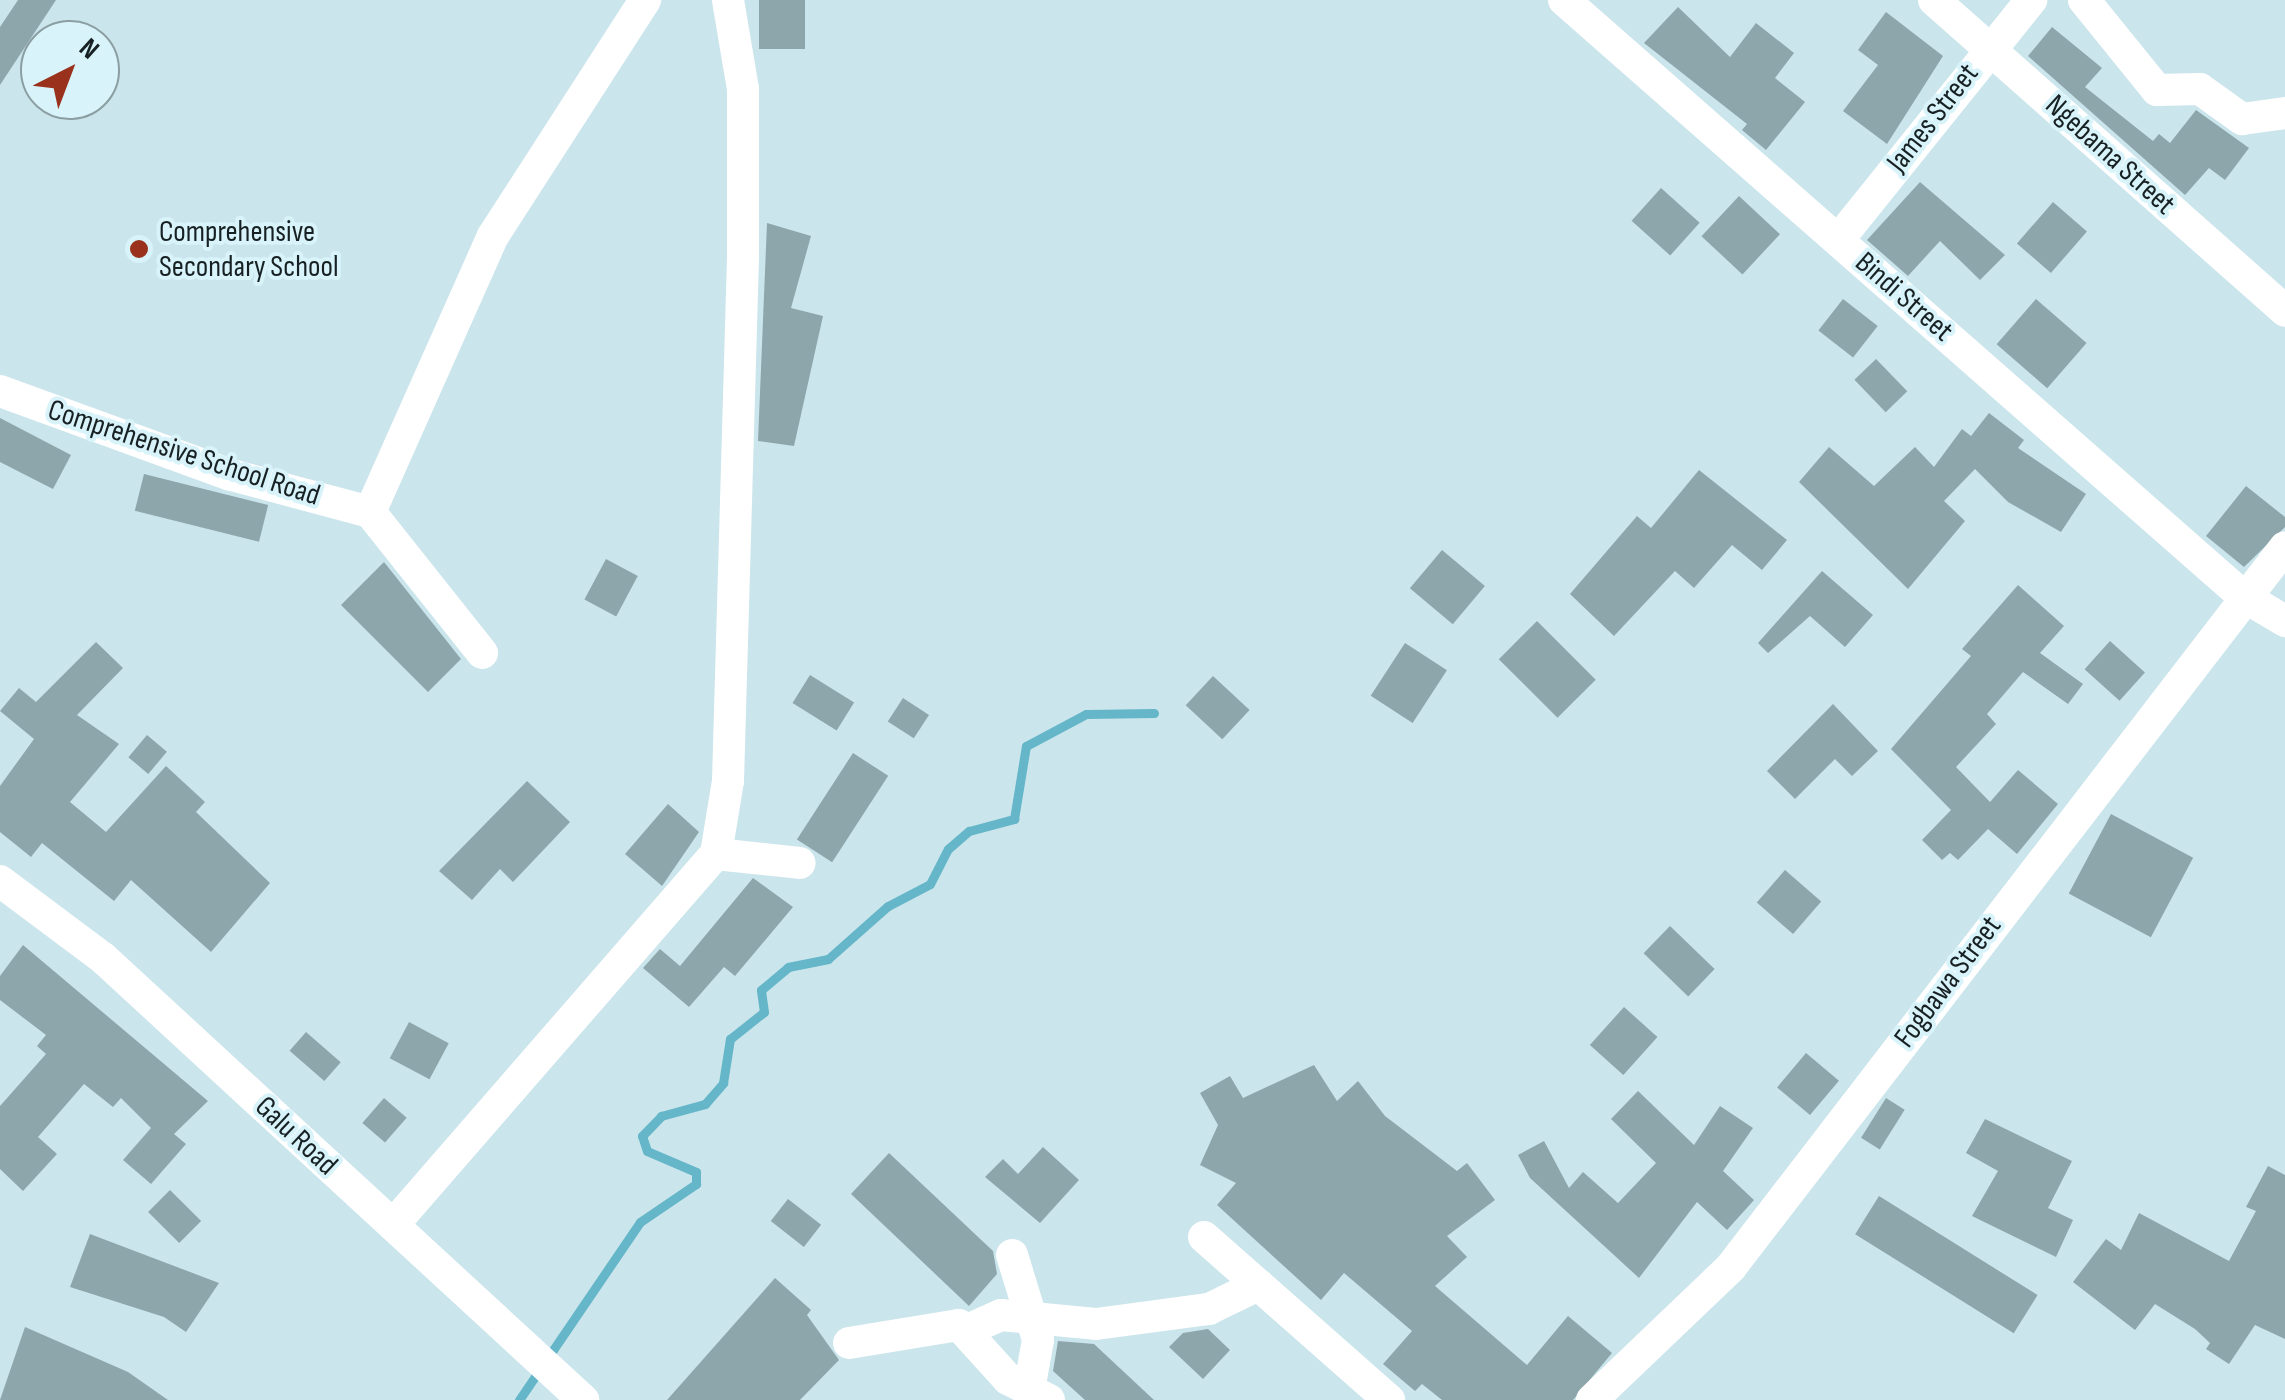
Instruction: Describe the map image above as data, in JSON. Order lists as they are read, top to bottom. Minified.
{"streets":{"street":["James Street","Ngebama Street","Bindi Street","Comprehensive School Road","Fogbawa Street","Galu Road"]},"crossings":[["James Street","Ngebama Street"],["James Street","Bindi Street"],["Bindi Street","Fogbawa Street"]],"places":["Comprehensive Secondary School"],"north":"top right"}
